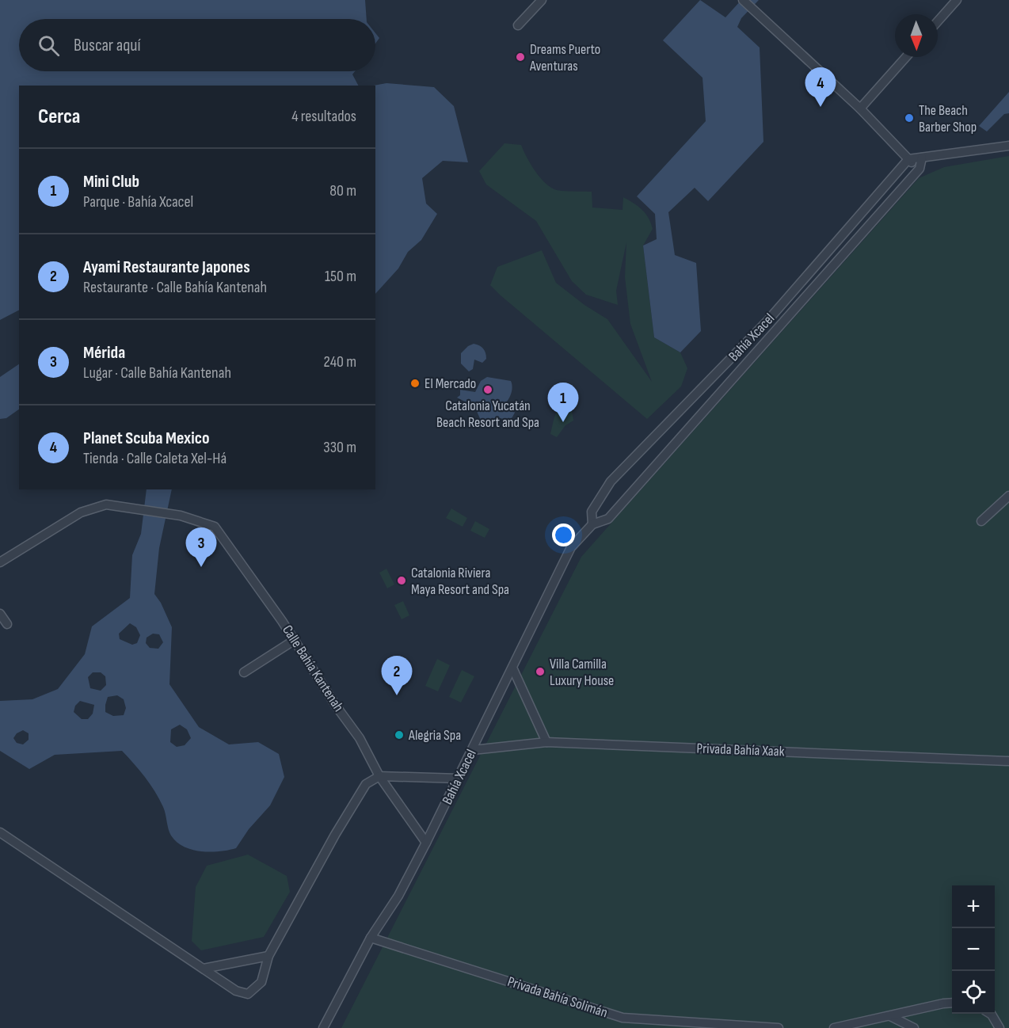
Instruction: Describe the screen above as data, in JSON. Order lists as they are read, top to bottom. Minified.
{"streets":{"street":["Bahía Xcacel","Calle Bahía Kantenah","Privada Bahía Xaak","Privada Bahía Solimán"]},"crossings":[["Bahía Xcacel","Calle Bahía Kantenah"],["Bahía Xcacel","Privada Bahía Xaak"],["Bahía Xcacel","Privada Bahía Solimán"]],"places":["Dreams Puerto Aventuras","The Beach Barber Shop","El Mercado","Catalonia Yucatán Beach Resort and Spa","Catalonia Riviera Maya Resort and Spa","Villa Camilla Luxury House","Alegria Spa"],"north":"bottom","page":{"search":"Buscar aquí","pins":["4","1","3","2"],"heading":["Cerca","4 resultados"],"list":[{"mark":"1","name":"Mini Club","note":"Parque · Bahía Xcacel","value":"80 m"},{"mark":"2","name":"Ayami Restaurante Japones","note":"Restaurante · Calle Bahía Kantenah","value":"150 m"},{"mark":"3","name":"Mérida","note":"Lugar · Calle Bahía Kantenah","value":"240 m"},{"mark":"4","name":"Planet Scuba Mexico","note":"Tienda · Calle Caleta Xel-Há","value":"330 m"}],"map_buttons":["+","−"]}}
